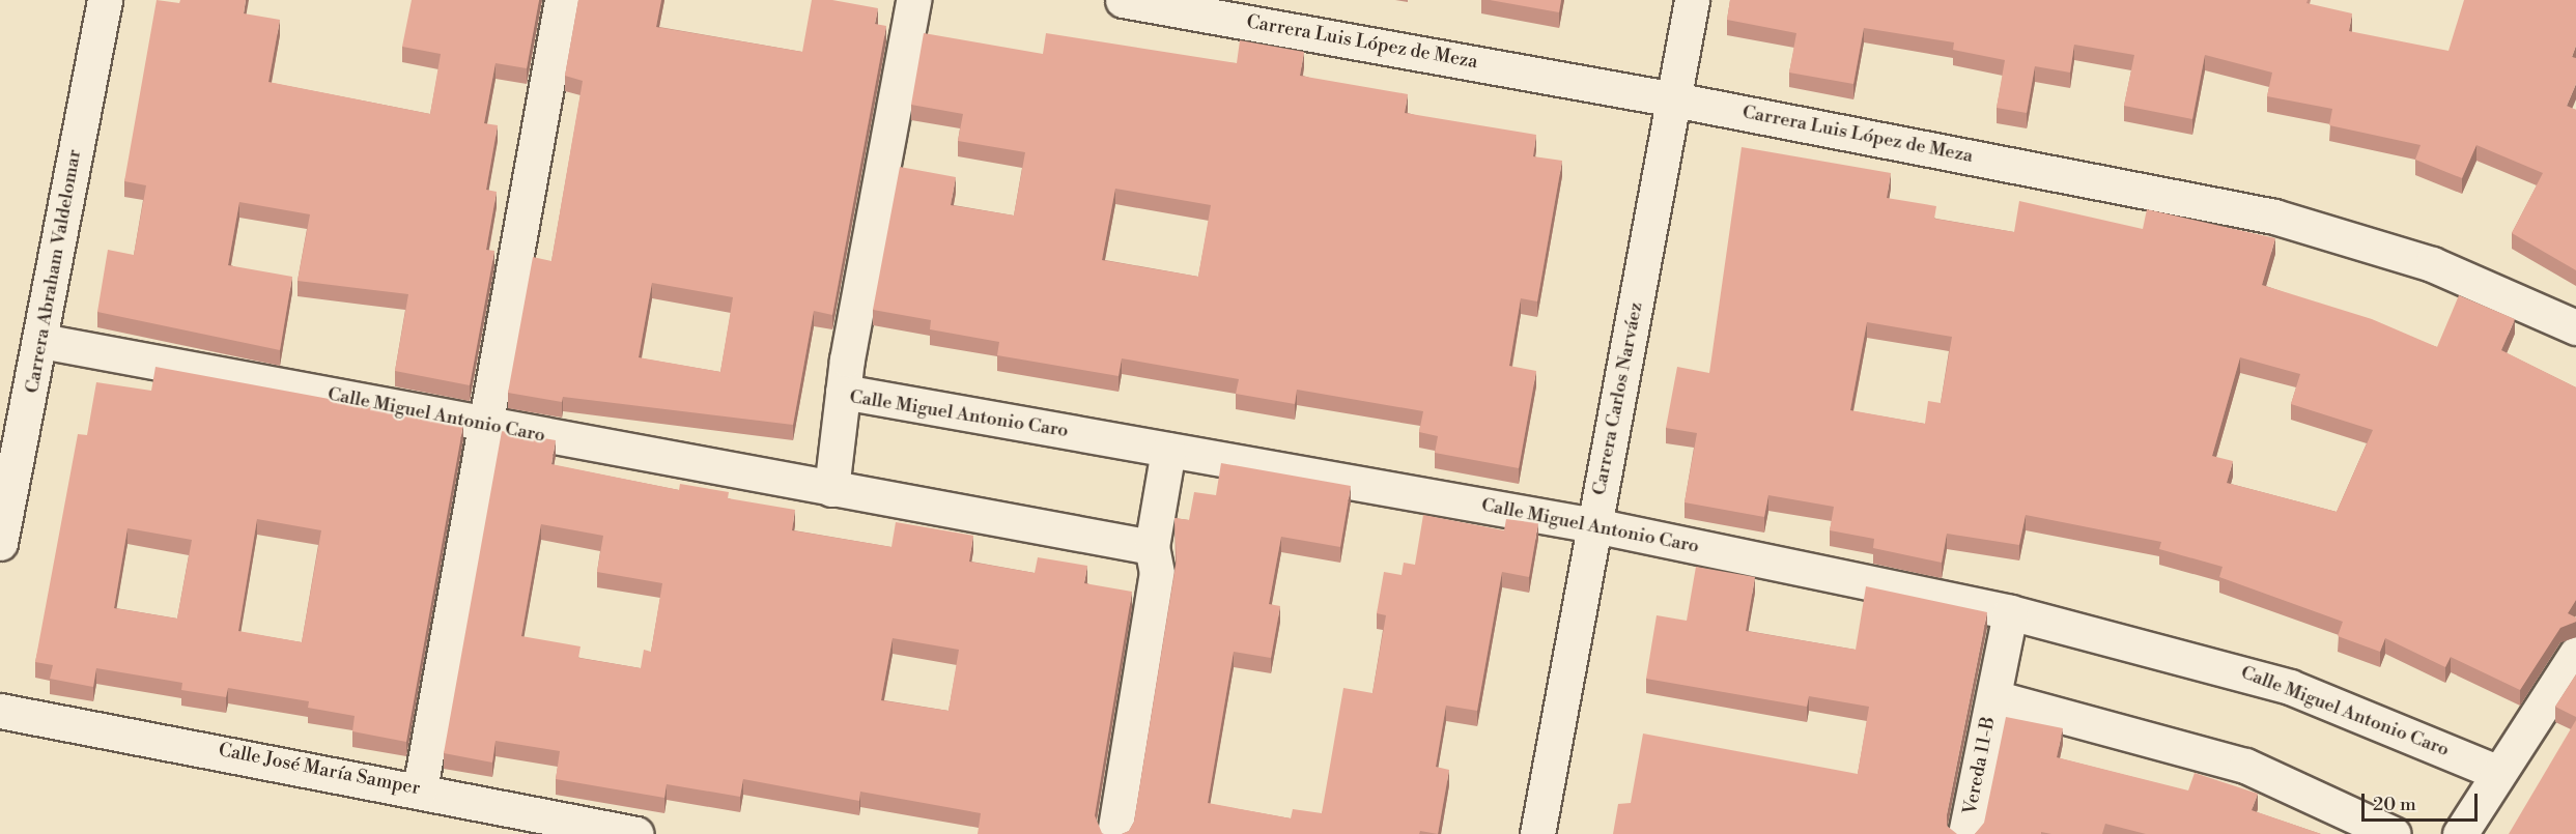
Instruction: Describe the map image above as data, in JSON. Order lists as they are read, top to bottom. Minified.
{"streets":{"street":["Carrera Luis López de Meza","Carrera Abraham Valdelomar","Carrera Carlos Narváez","Calle Miguel Antonio Caro","Vereda 11-B","Calle José María Samper"]},"crossings":[["Carrera Luis López de Meza","Carrera Carlos Narváez"],["Carrera Abraham Valdelomar","Calle Miguel Antonio Caro"],["Carrera Carlos Narváez","Calle Miguel Antonio Caro"]],"scale_bar":"20 m"}
